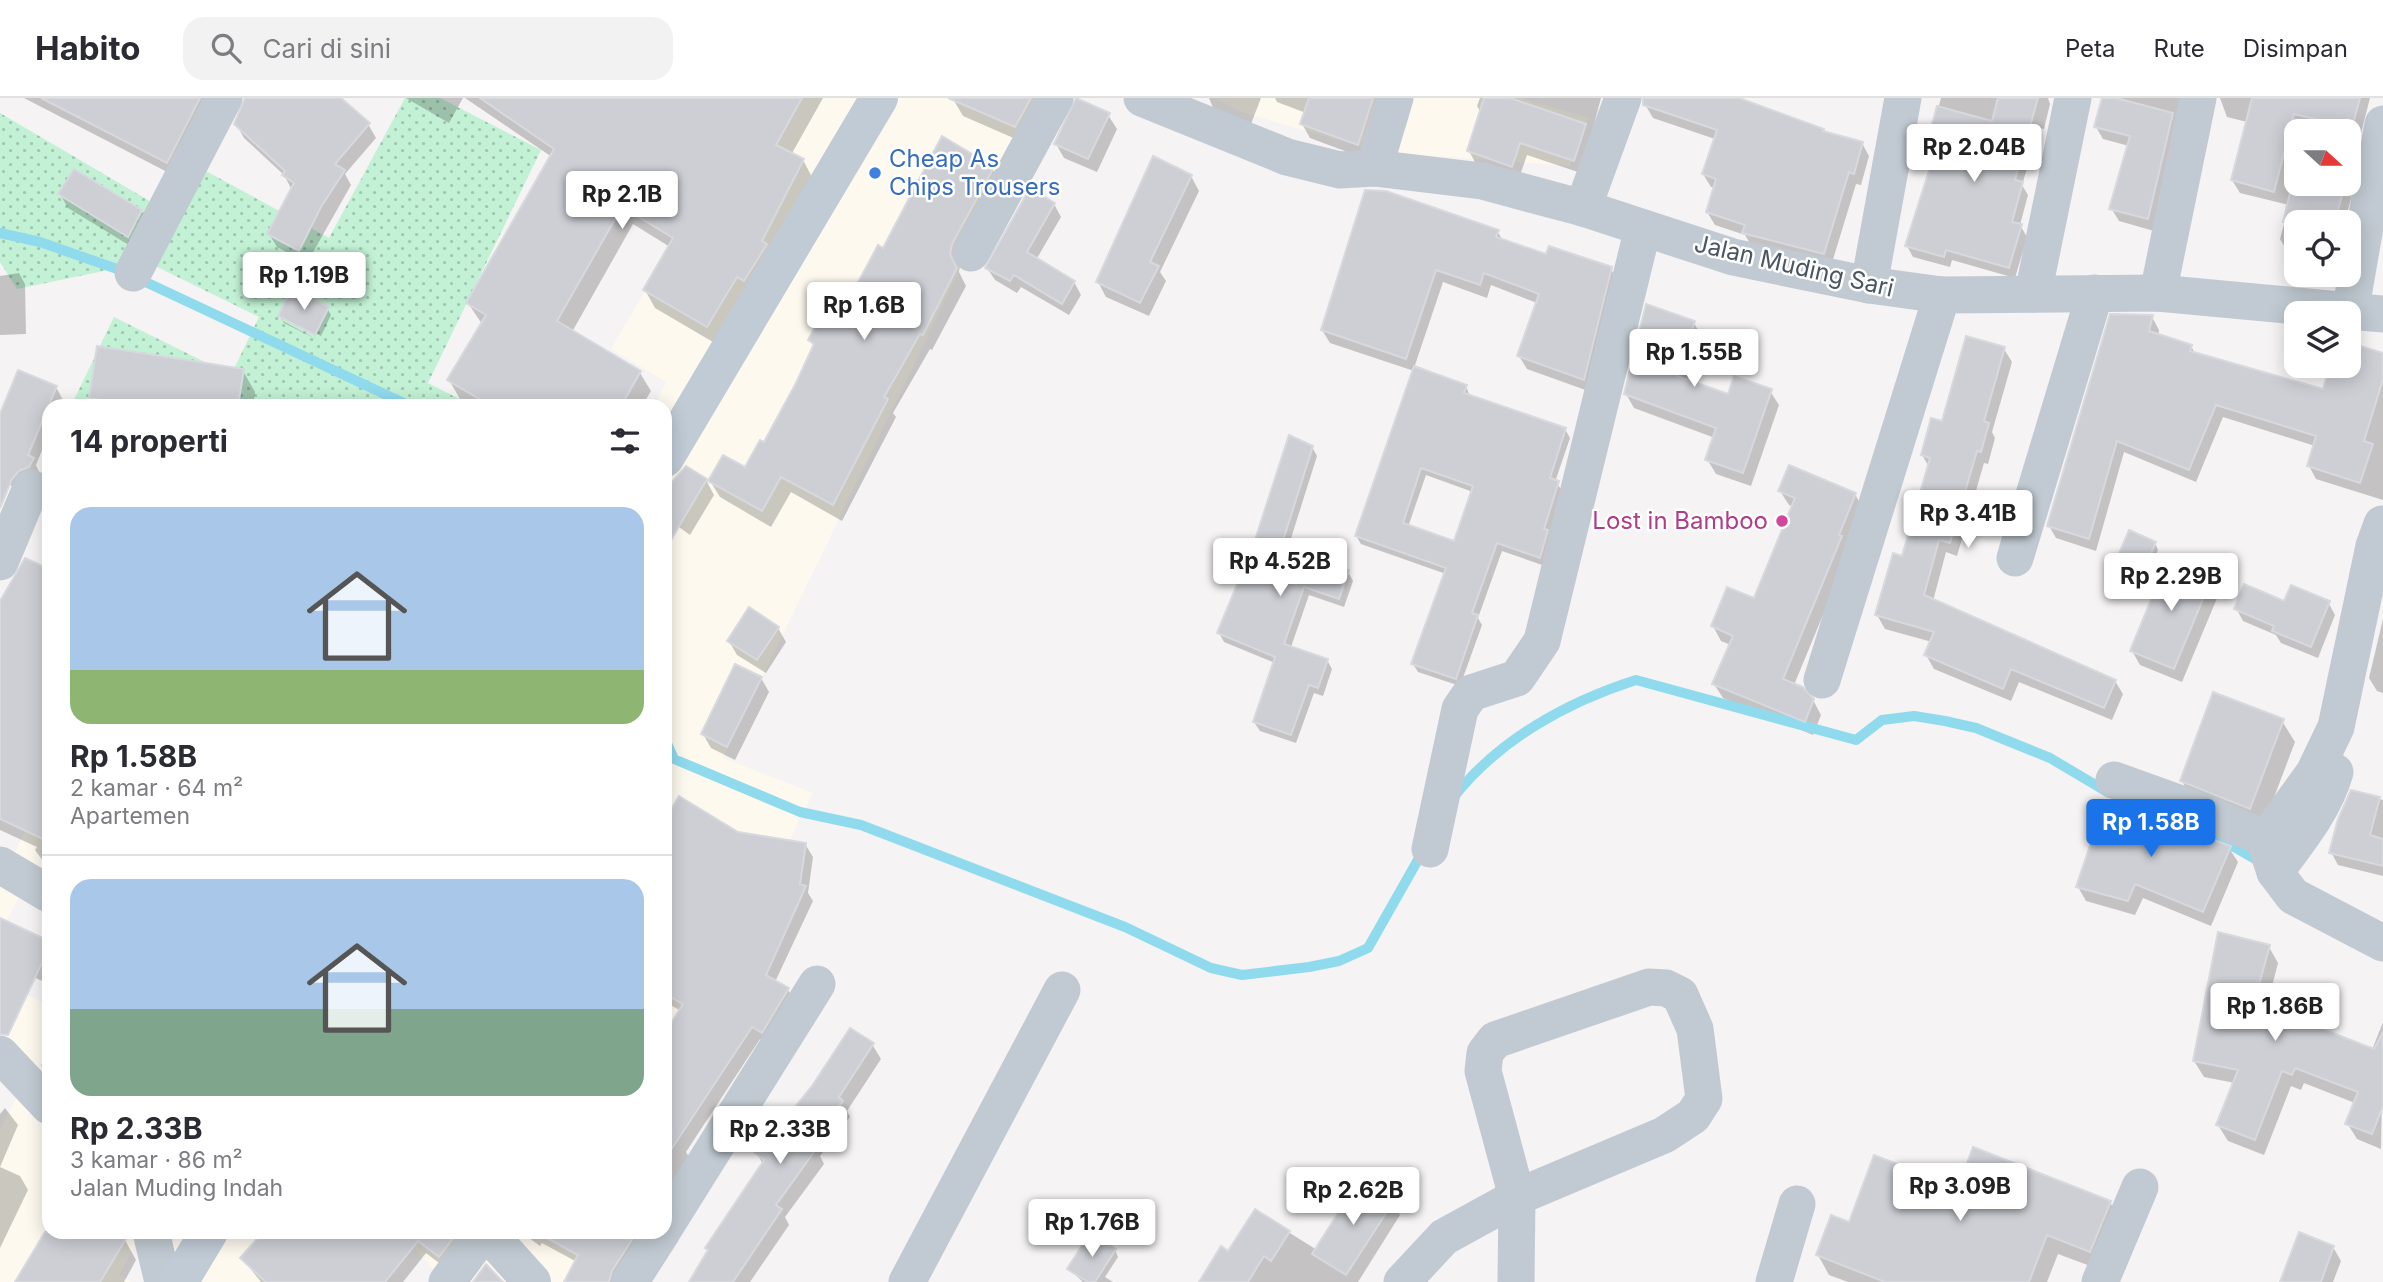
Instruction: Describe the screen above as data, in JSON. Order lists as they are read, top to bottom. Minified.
{"streets":{"street":["Jalan Muding Sari"]},"places":["Cheap As Chips Trousers","Lost in Bamboo"],"north":"right","page":{"header":"Habito","search":"Cari di sini","nav":["Peta","Rute","Disimpan"],"price":["Rp 2.04B","Rp 2.1B","Rp 1.19B","Rp 1.6B","Rp 1.55B","Rp 3.41B","Rp 4.52B","Rp 2.29B","Rp 1.58B","Rp 1.86B","Rp 2.33B","Rp 3.09B","Rp 2.62B","Rp 1.76B"],"heading":"14 properti","list":[{"name":"Rp 1.58B","note":"2 kamar · 64 m² · Apartemen"},{"name":"Rp 2.33B","note":"3 kamar · 86 m² · Jalan Muding Indah"}]}}
